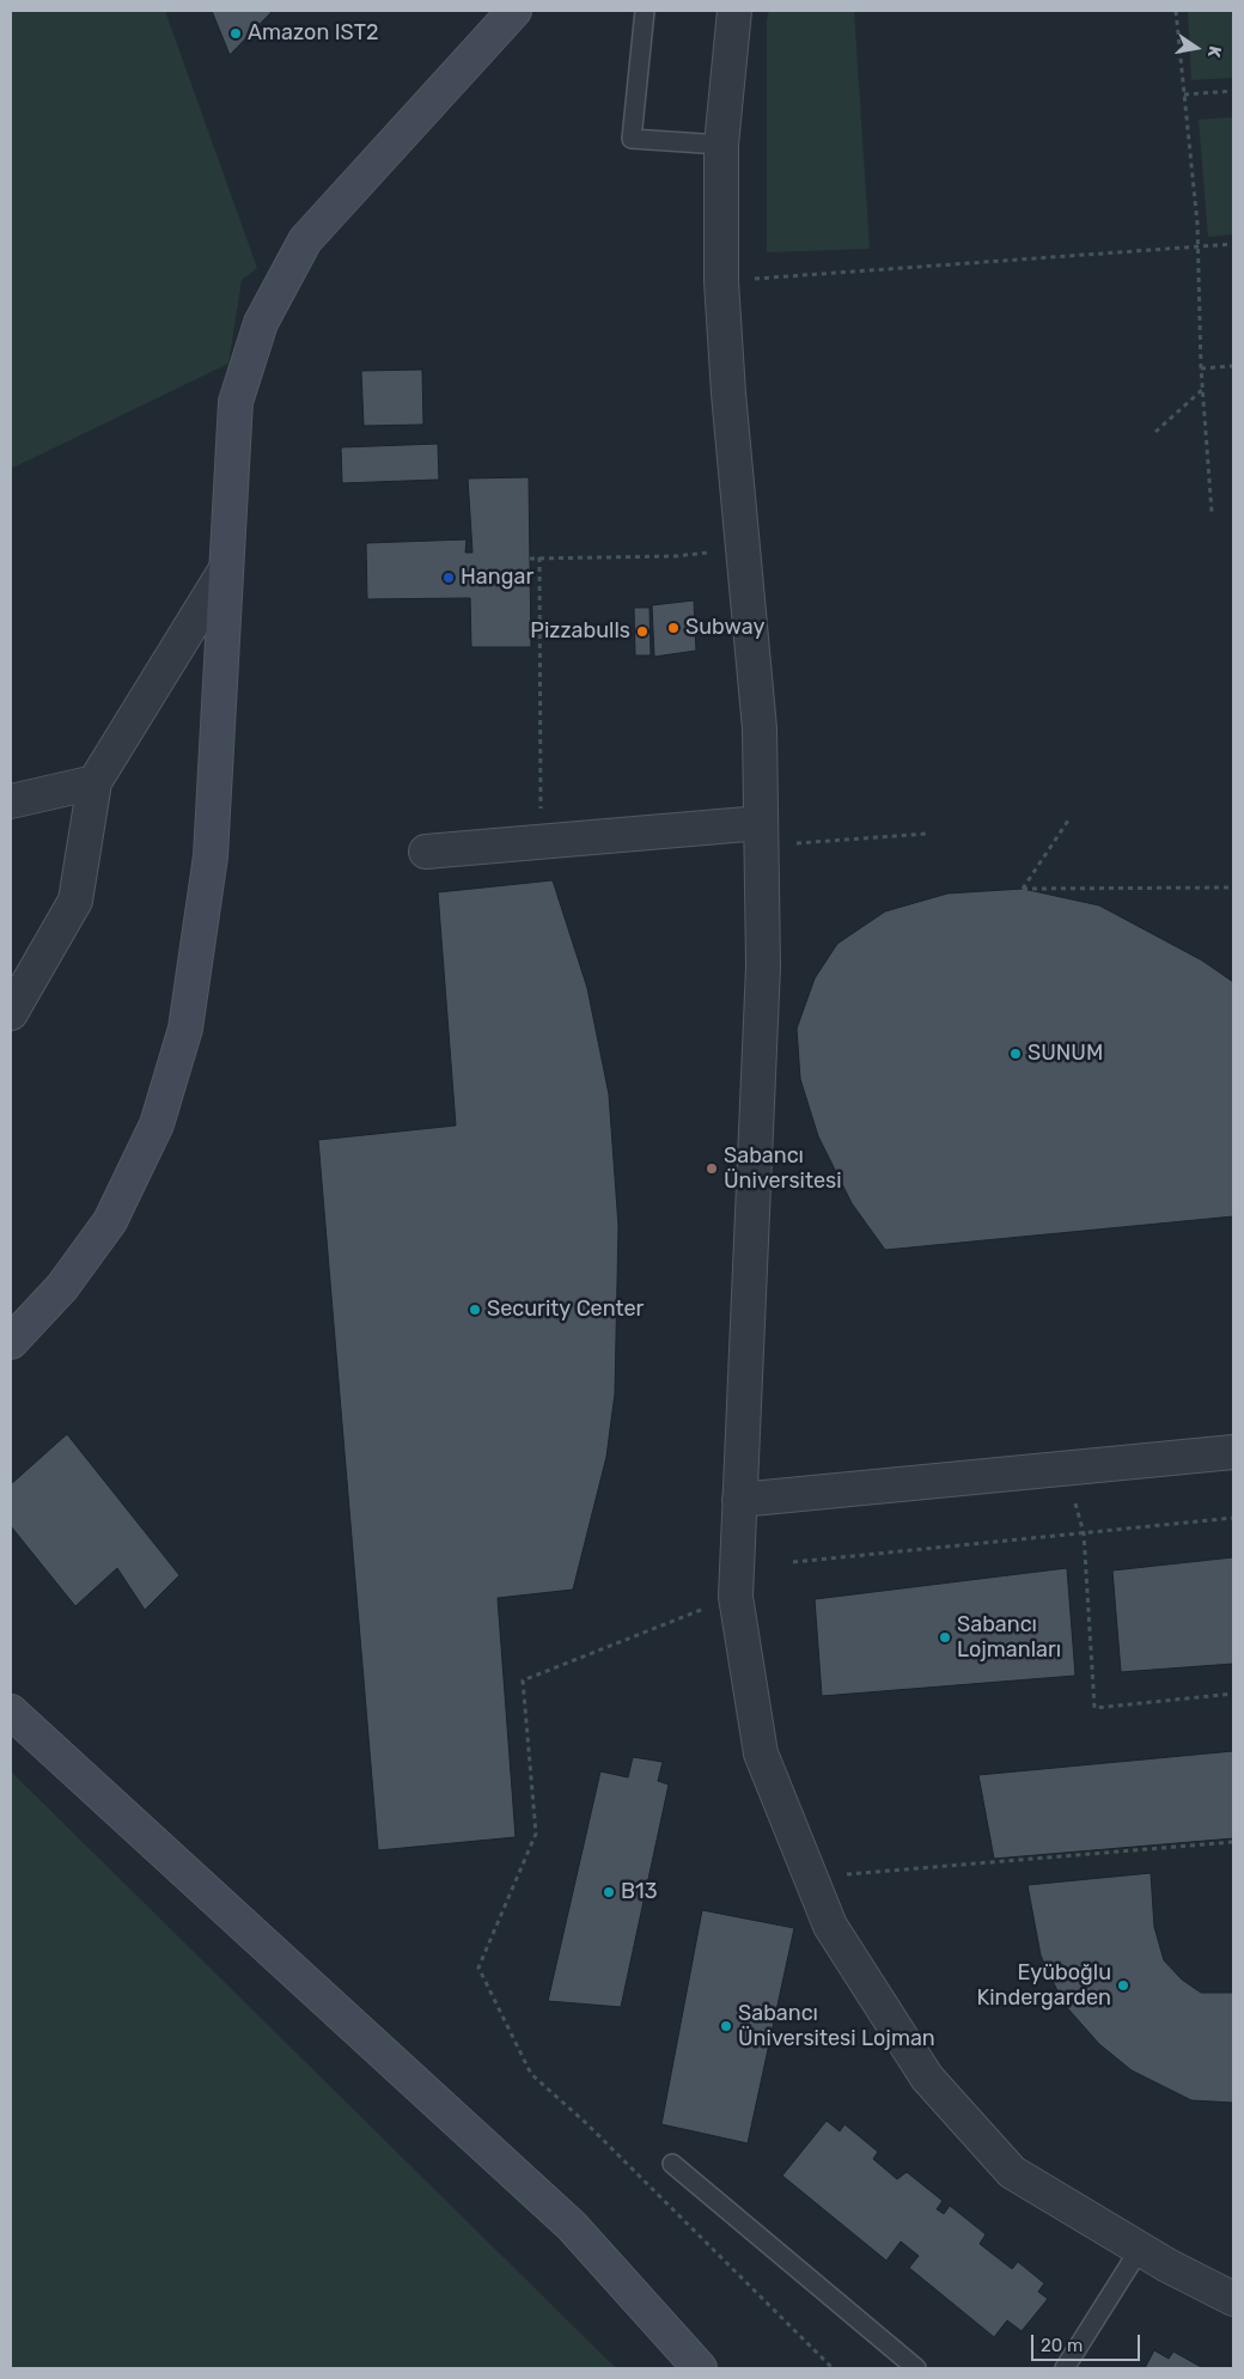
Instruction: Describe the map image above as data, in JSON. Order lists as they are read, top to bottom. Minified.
{"places":["Amazon IST2","Hangar","Subway","Pizzabulls","SUNUM","Sabancı Üniversitesi","Security Center","Sabancı Lojmanları","B13","Eyüboğlu Kindergarden","Sabancı Üniversitesi Lojman"],"scale_bar":"20 m","north":"right"}
